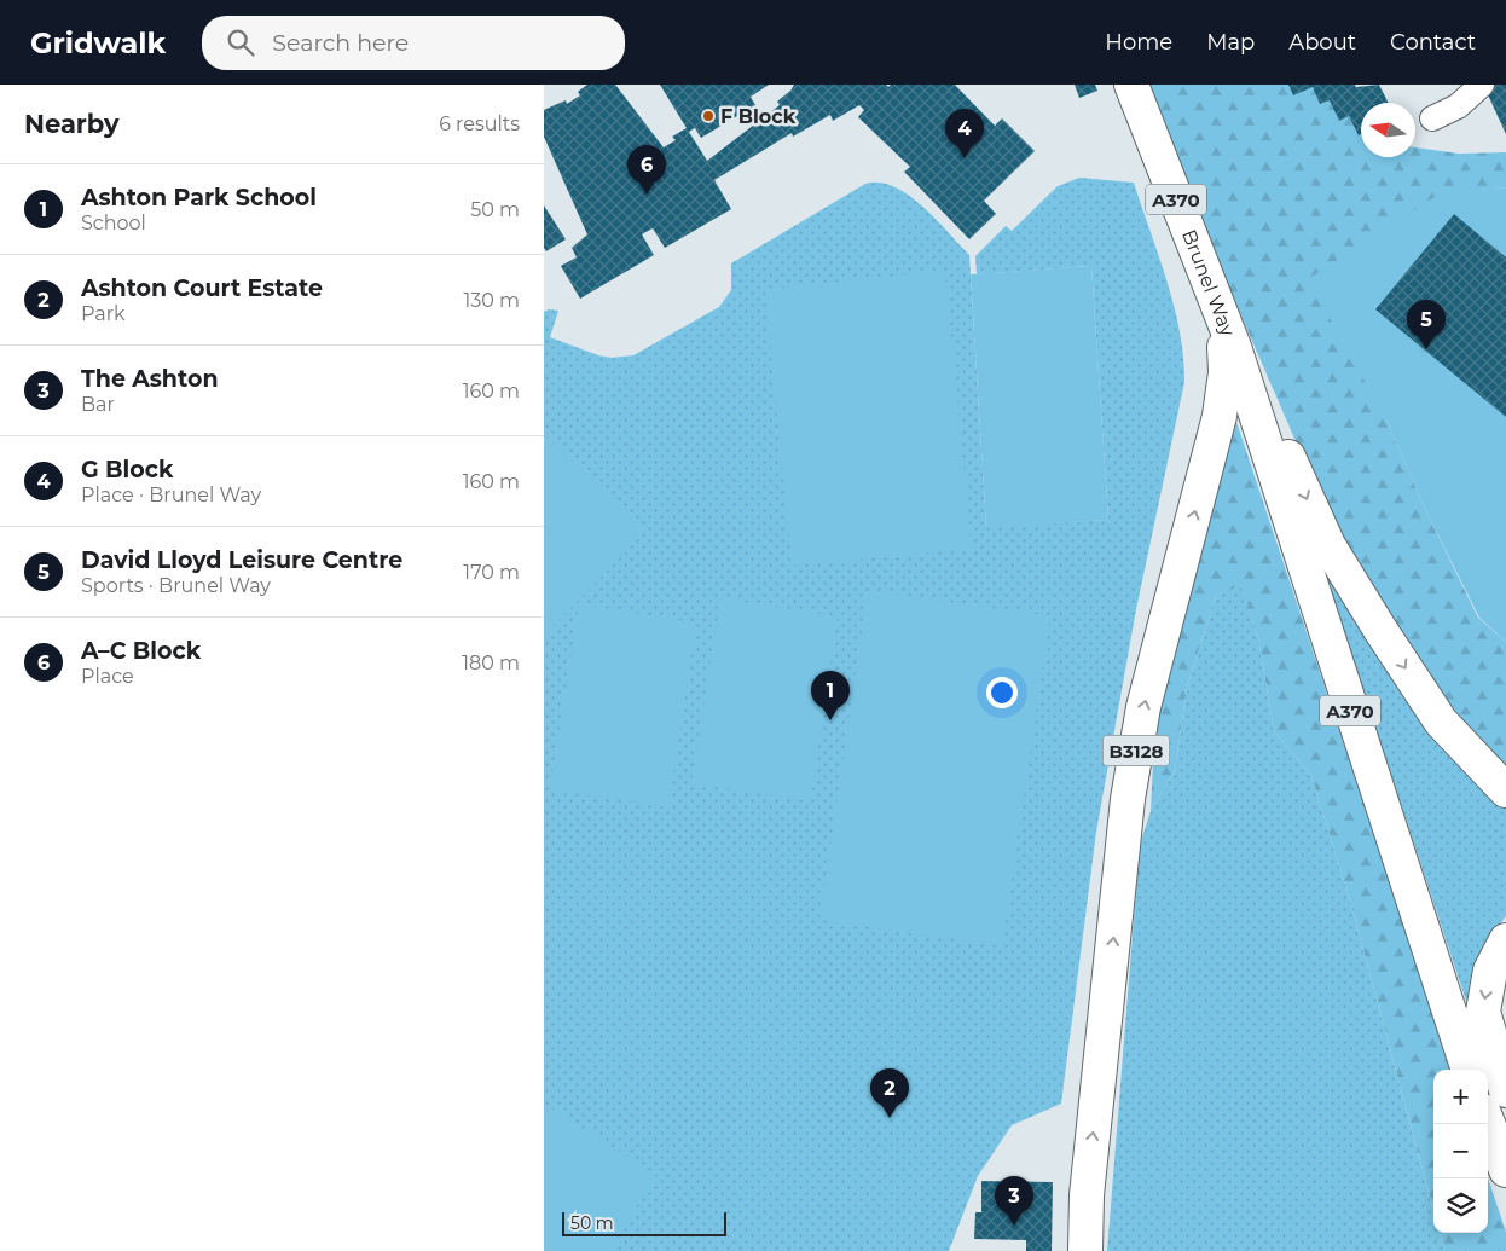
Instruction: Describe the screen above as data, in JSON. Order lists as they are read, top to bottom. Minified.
{"streets":{"highway":["A370","Brunel Way","B3128"]},"crossings":[["A370","Brunel Way"],["Brunel Way","B3128"]],"places":["F Block"],"scale_bar":"50 m","north":"left","page":{"header":"Gridwalk","search":"Search here","nav":["Home","Map","About","Contact"],"heading":["Nearby","6 results"],"pins":["4","6","5","1","2","3"],"list":[{"mark":"1","name":"Ashton Park School","note":"School","value":"50 m"},{"mark":"2","name":"Ashton Court Estate","note":"Park","value":"130 m"},{"mark":"3","name":"The Ashton","note":"Bar","value":"160 m"},{"mark":"4","name":"G Block","note":"Place · Brunel Way","value":"160 m"},{"mark":"5","name":"David Lloyd Leisure Centre","note":"Sports · Brunel Way","value":"170 m"},{"mark":"6","name":"A–C Block","note":"Place","value":"180 m"}],"map_buttons":["+","−"],"scale":"50 m"}}
